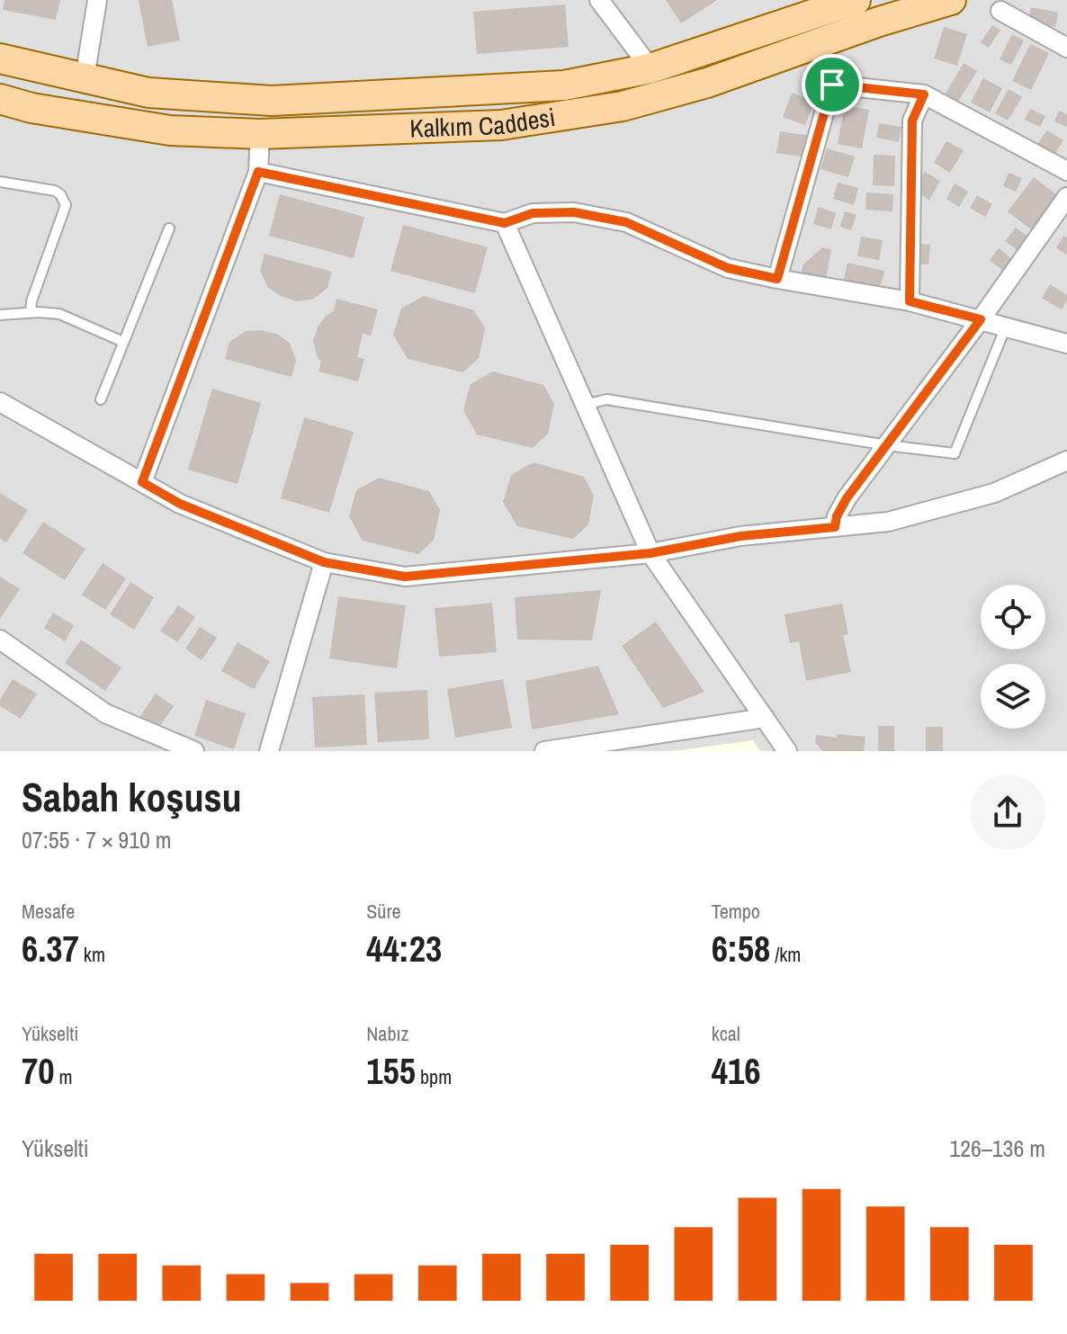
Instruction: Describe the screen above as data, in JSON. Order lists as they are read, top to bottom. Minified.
{"streets":{"main road":["Kalkım Caddesi"]},"page":{"heading":["Sabah koşusu","07:55 · 7 × 910 m"],"stats":[["Mesafe","6.37 km"],["Süre","44:23"],["Tempo","6:58 /km"],["Yükselti","70 m"],["Nabız","155 bpm"],["kcal","416"]],"chart":["Yükselti","126–136 m"]}}
